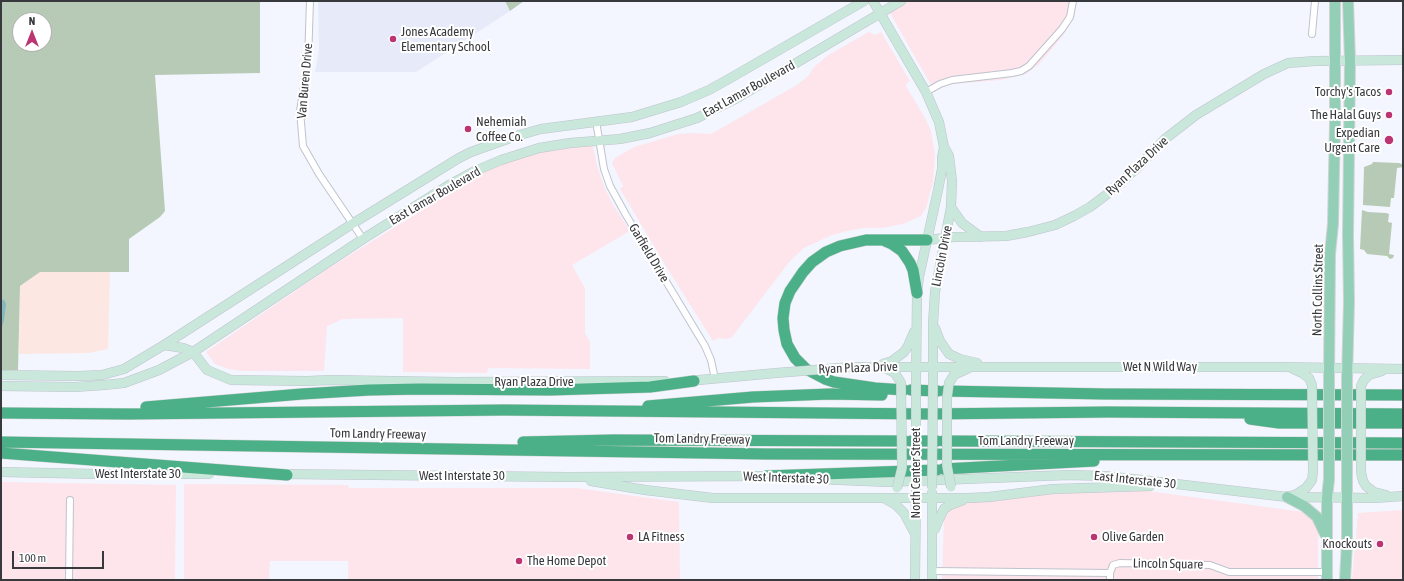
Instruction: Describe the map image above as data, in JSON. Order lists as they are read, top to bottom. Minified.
{"streets":{"highway":["Tom Landry Freeway"],"main road":["East Lamar Boulevard","Ryan Plaza Drive","Lincoln Drive","North Collins Street","Wet N Wild Way","North Center Street","West Interstate 30","East Interstate 30"],"street":["Van Buren Drive","Garfield Drive","Lincoln Square"]},"crossings":[["Van Buren Drive","East Lamar Boulevard"],["East Lamar Boulevard","Ryan Plaza Drive"],["East Lamar Boulevard","Garfield Drive"],["East Lamar Boulevard","Lincoln Drive"],["Ryan Plaza Drive","Garfield Drive"],["Ryan Plaza Drive","Lincoln Drive"],["Ryan Plaza Drive","North Collins Street"],["Ryan Plaza Drive","Wet N Wild Way"],["Ryan Plaza Drive","North Center Street"],["Lincoln Drive","Wet N Wild Way"],["Lincoln Drive","North Center Street"],["North Collins Street","Wet N Wild Way"],["North Collins Street","East Interstate 30"],["North Collins Street","Lincoln Square"],["Wet N Wild Way","North Center Street"],["West Interstate 30","East Interstate 30"]],"places":["Jones Academy Elementary School","Torchy's Tacos","The Halal Guys","Nehemiah Coffee Co.","Expedian Urgent Care","LA Fitness","Olive Garden","Knockouts","The Home Depot"],"scale_bar":"100 m","north":"top"}
